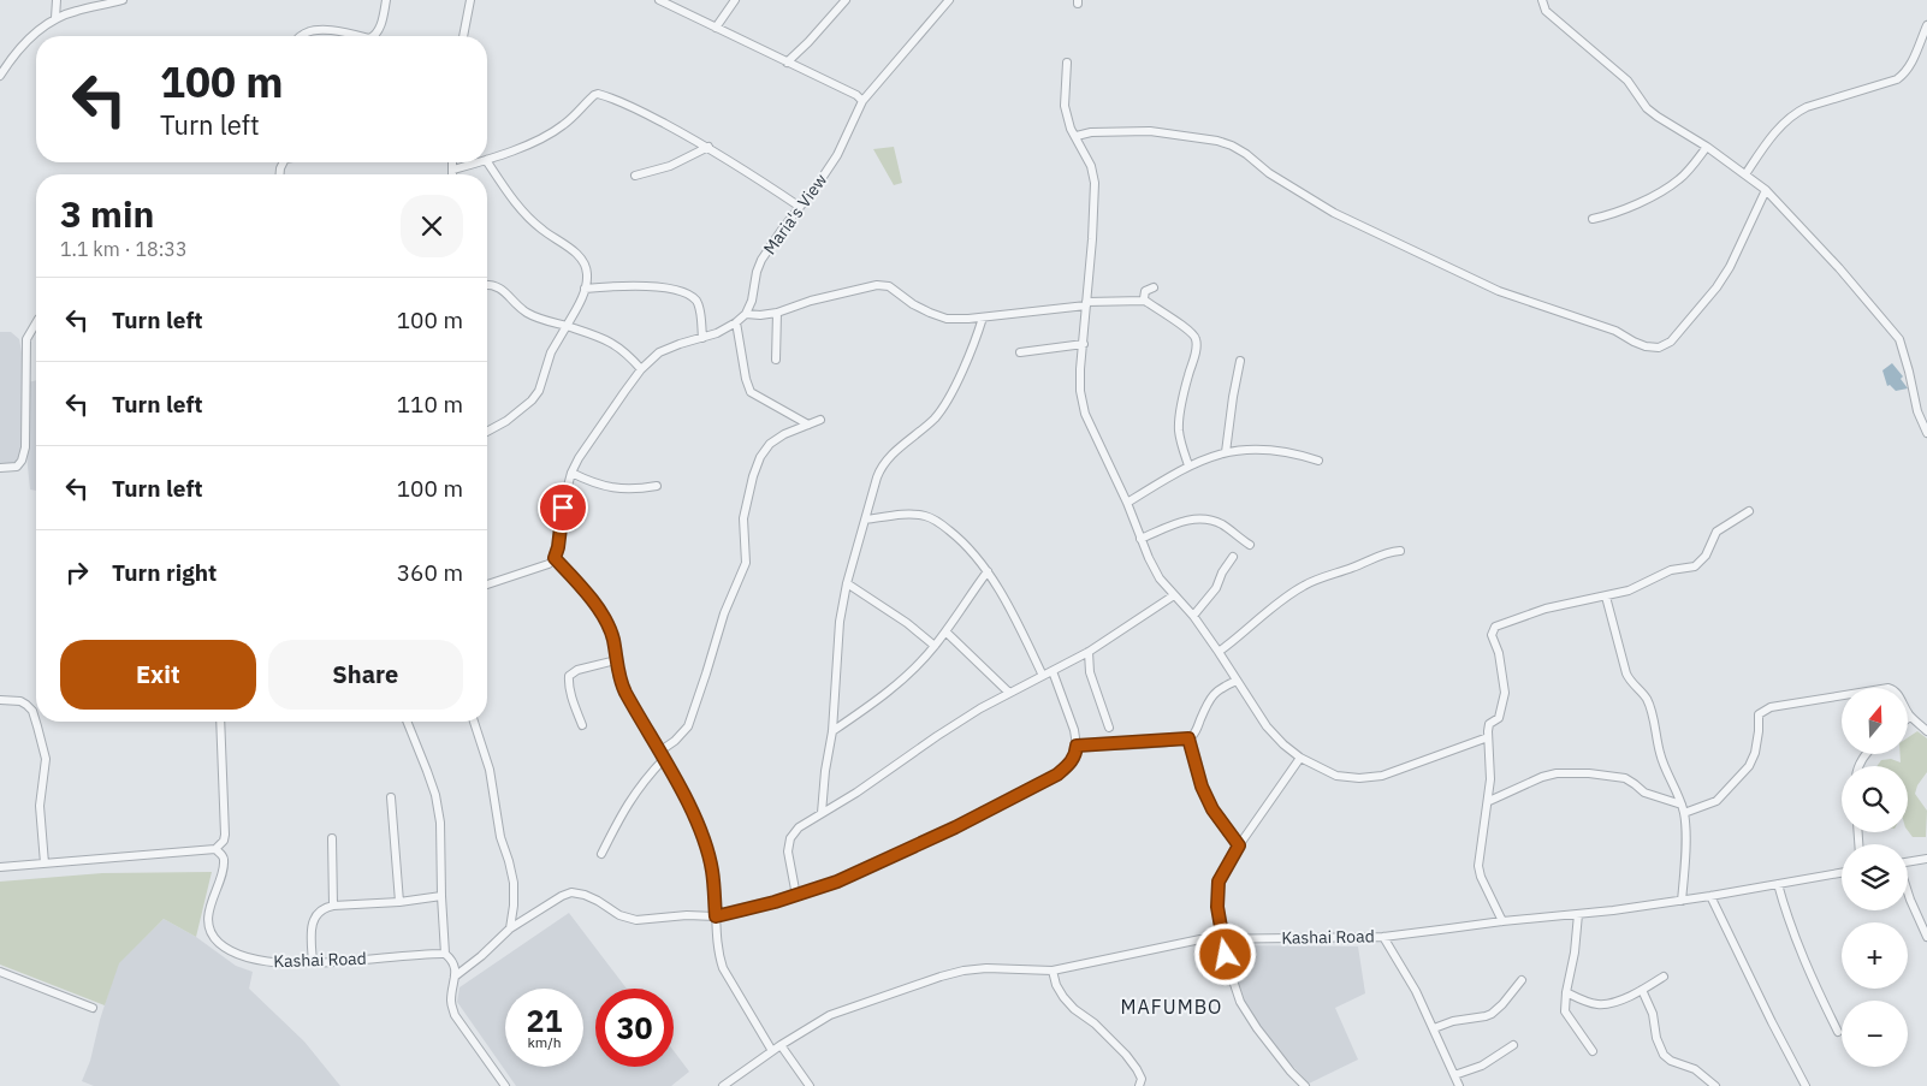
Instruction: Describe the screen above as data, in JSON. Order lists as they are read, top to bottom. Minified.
{"streets":{"street":["Maria's View","Kashai Road"]},"districts":["MAFUMBO"],"north":"top","page":{"turn":["100 m","Turn left"],"heading":["3 min","1.1 km · 18:33"],"list":[{"name":"Turn left","value":"100 m"},{"name":"Turn left","value":"110 m"},{"name":"Turn left","value":"100 m"},{"name":"Turn right","value":"360 m"}],"buttons":["Exit","Share"],"map_buttons":["+","−"],"speed":"21 km/h","limit":"30"}}
